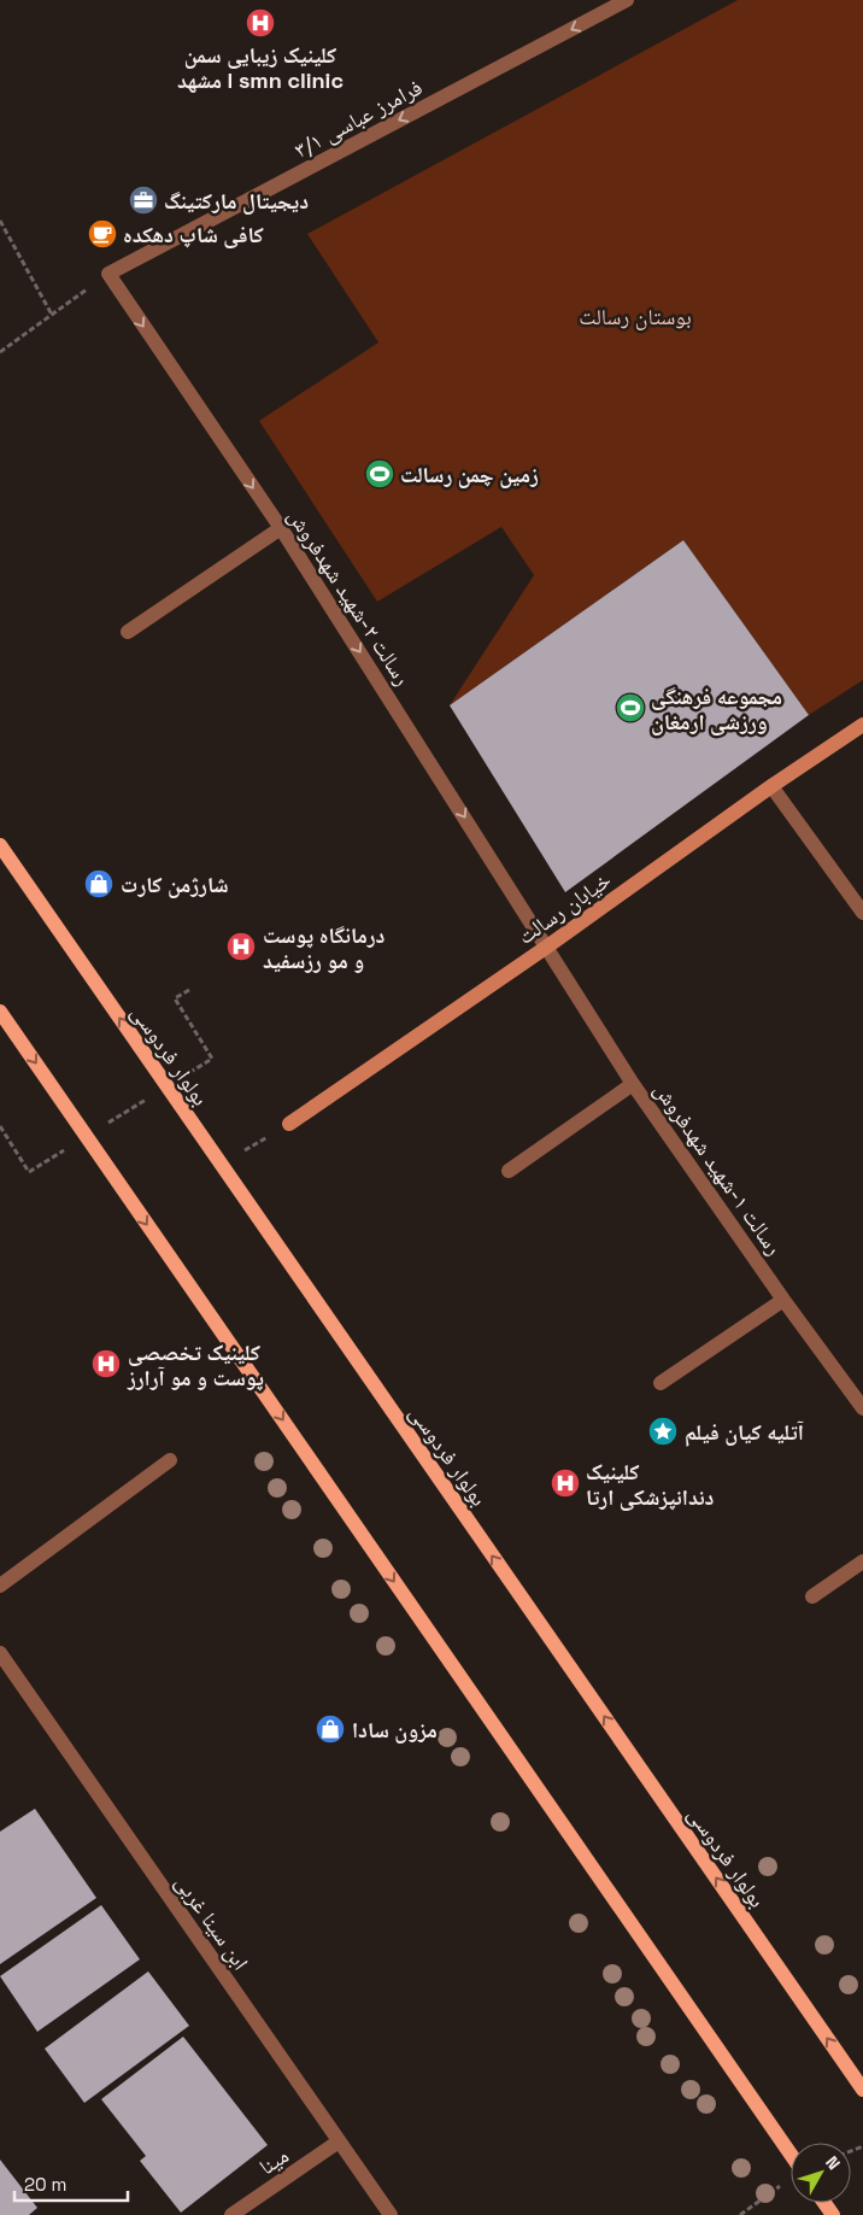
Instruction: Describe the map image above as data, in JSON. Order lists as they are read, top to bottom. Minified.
{"streets":{"main road":["بولوار فردوسی"],"street":["فرامرز عباسی ۳/۱","رسالت ۲-شهید شهدفروش","خیابان رسالت","رسالت ۱-شهید شهدفروش","ابن سینا غربی","مینا"]},"crossings":[["فرامرز عباسی ۳/۱","رسالت ۲-شهید شهدفروش"],["رسالت ۲-شهید شهدفروش","خیابان رسالت"],["رسالت ۲-شهید شهدفروش","رسالت ۱-شهید شهدفروش"],["خیابان رسالت","رسالت ۱-شهید شهدفروش"],["ابن سینا غربی","مینا"]],"one_way":["فرامرز عباسی ۳/۱","رسالت ۲-شهید شهدفروش"],"parks":["بوستان رسالت"],"places":{"hospital":["کلینیک زیبایی سمن مشهد l smn clinic","درمانگاه پوست و مو رزسفید","کلینیک تخصصی پوست و مو آرارز","کلینیک دندانپزشکی ارتا"],"office":["دیجیتال مارکتینگ"],"cafe":["کافی شاپ دهکده"],"sports":["زمین چمن رسالت","مجموعه فرهنگی ورزشی ارمغان"],"shop":["شارژمن کارت","مزون سادا"],"place":["آتلیه کیان فیلم"]},"scale_bar":"20 m","north":"top right"}
